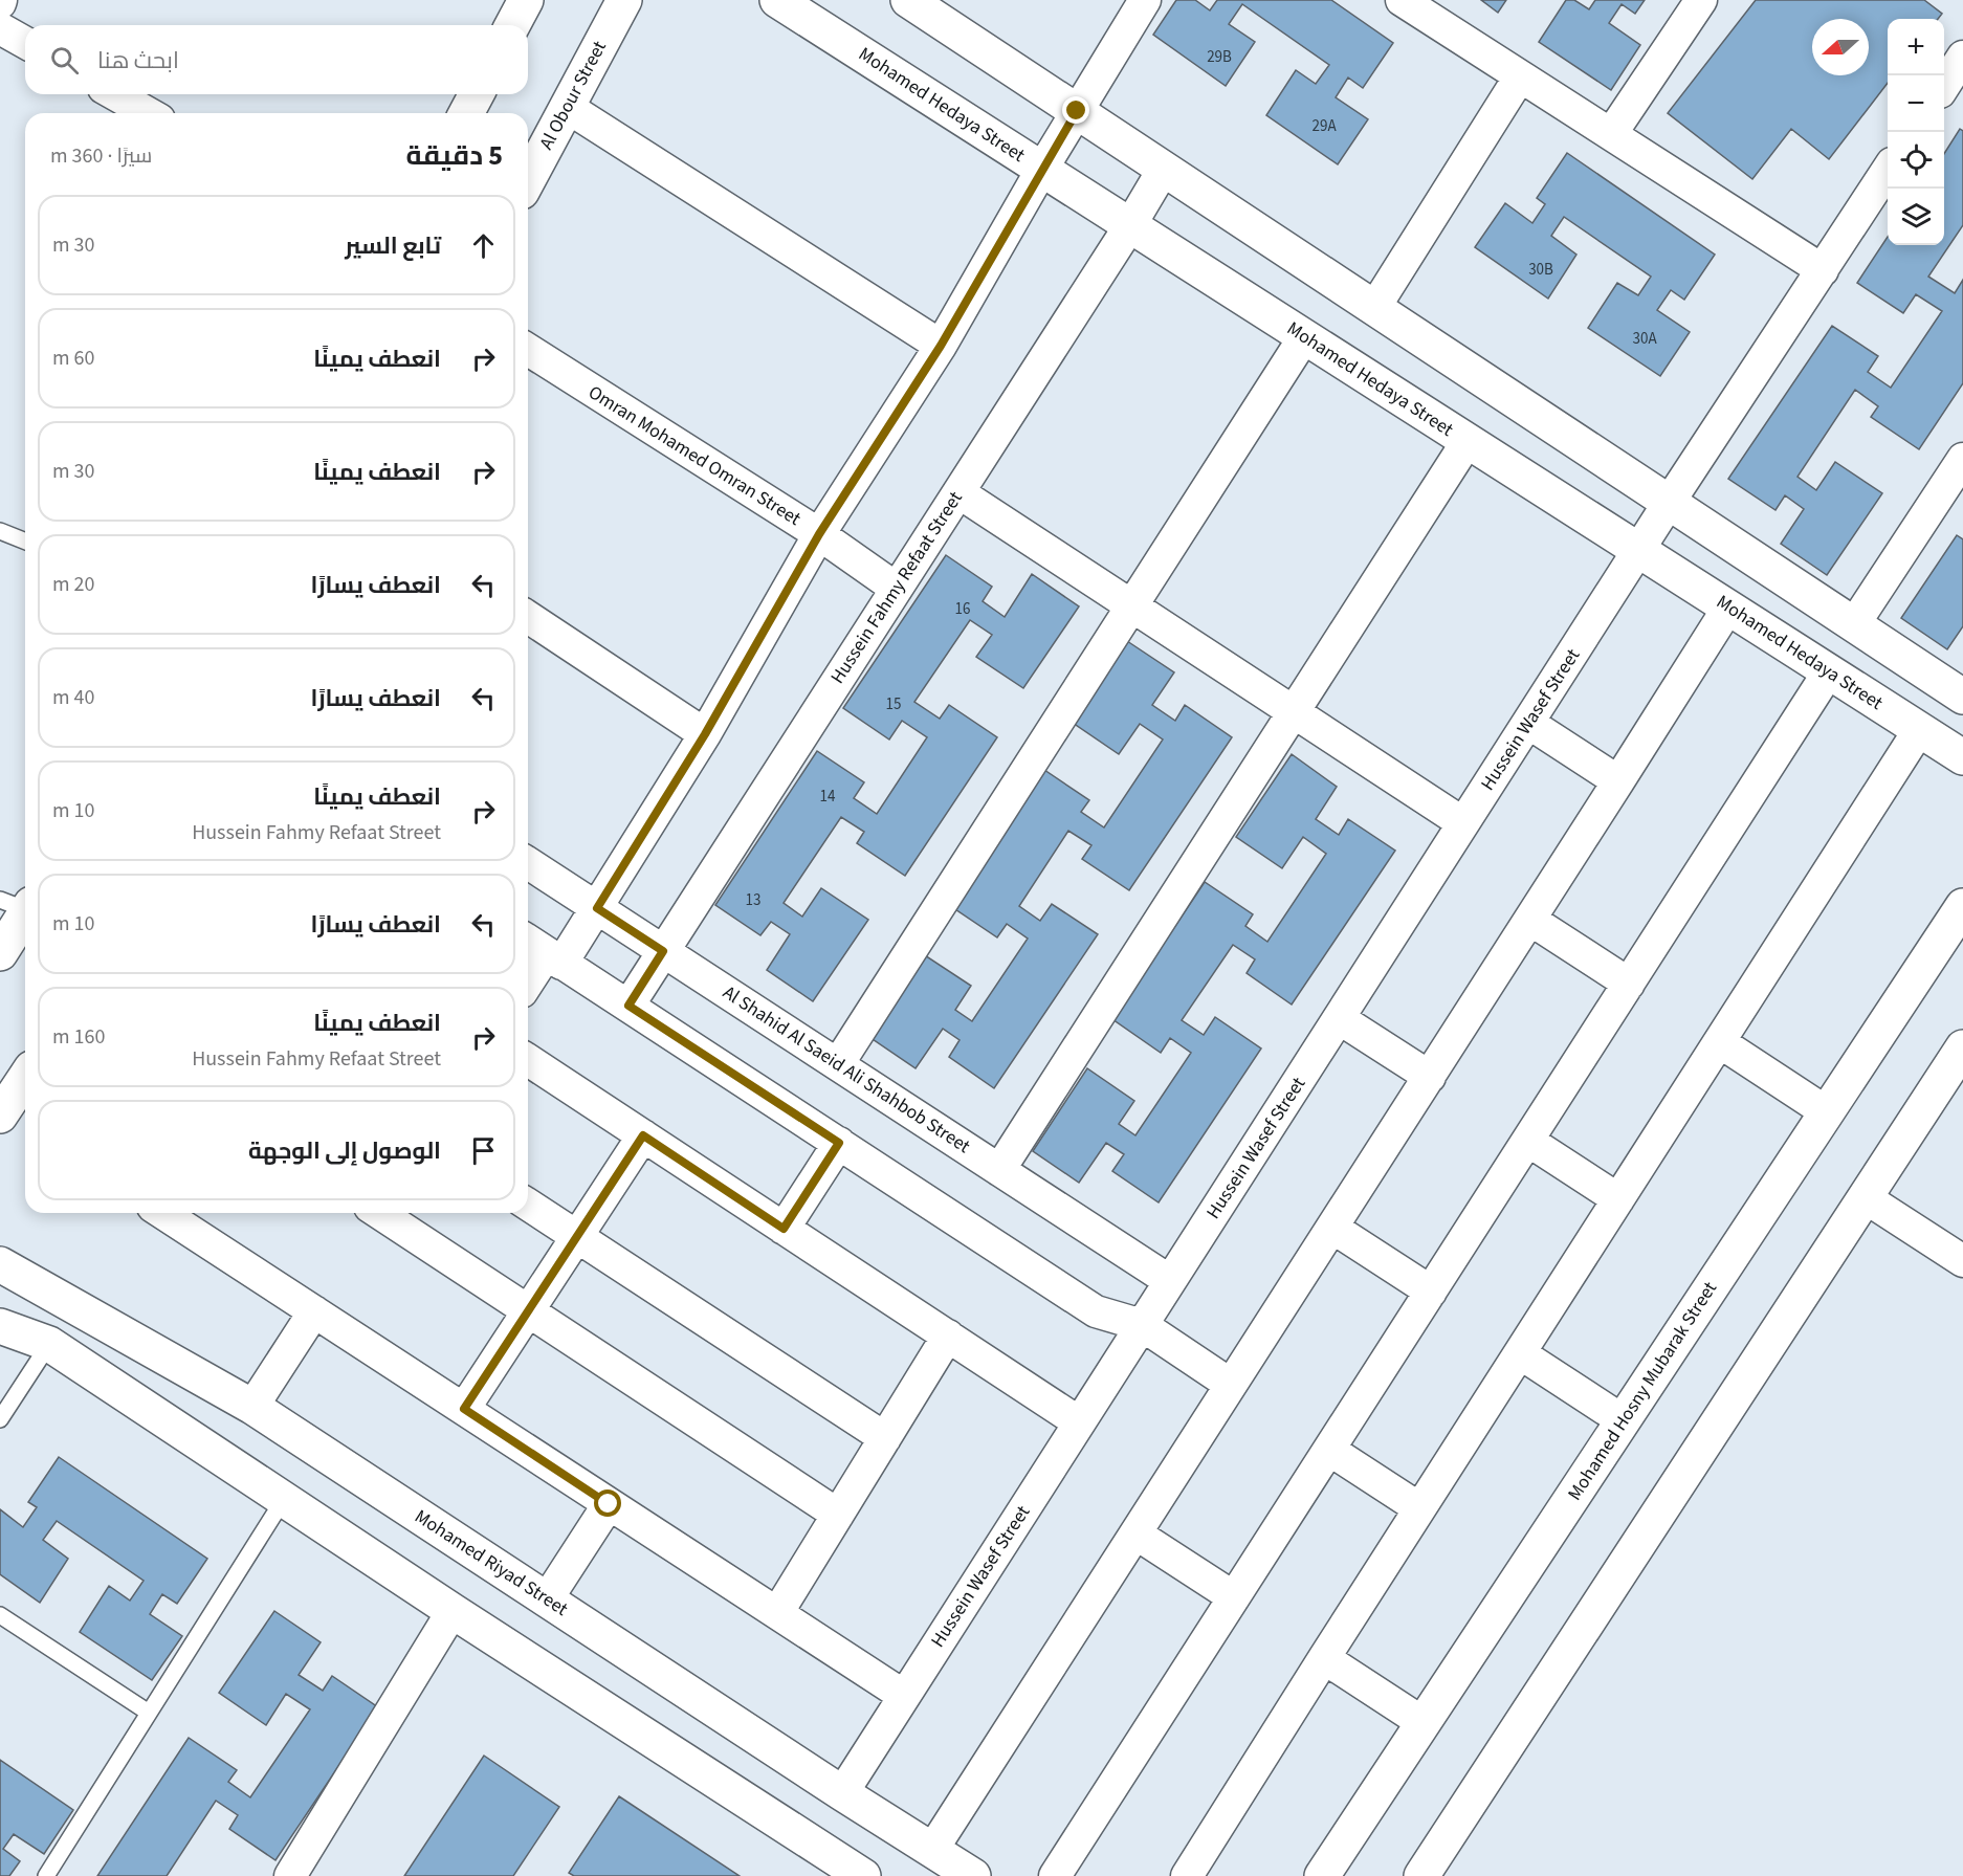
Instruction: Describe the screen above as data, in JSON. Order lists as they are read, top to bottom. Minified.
{"streets":{"street":["Al Obour Street","Mohamed Hedaya Street","Omran Mohamed Omran Street","Hussein Fahmy Refaat Street","Hussein Wasef Street","Al Shahid Al Saeid Ali Shahbob Street","Mohamed Hosny Mubarak Street","Mohamed Riyad Street"]},"crossings":[["Mohamed Hedaya Street","Hussein Fahmy Refaat Street"],["Mohamed Hedaya Street","Hussein Wasef Street"],["Omran Mohamed Omran Street","Hussein Fahmy Refaat Street"],["Hussein Fahmy Refaat Street","Al Shahid Al Saeid Ali Shahbob Street"],["Hussein Wasef Street","Al Shahid Al Saeid Ali Shahbob Street"],["Hussein Wasef Street","Mohamed Riyad Street"]],"house_numbers":["29B","29A","30B","30A","16","15","14","13"],"north":"left","page":{"map_buttons":["+","−"],"search":"ابحث هنا","heading":["5 دقيقة","سيرًا · 360 m"],"list":[["تابع السير","30 m"],["انعطف يمينًا","60 m"],["انعطف يمينًا","30 m"],["انعطف يسارًا","20 m"],["انعطف يسارًا","40 m"],["انعطف يمينًا","Hussein Fahmy Refaat Street","10 m"],["انعطف يسارًا","10 m"],["انعطف يمينًا","Hussein Fahmy Refaat Street","160 m"],"الوصول إلى الوجهة"]}}
